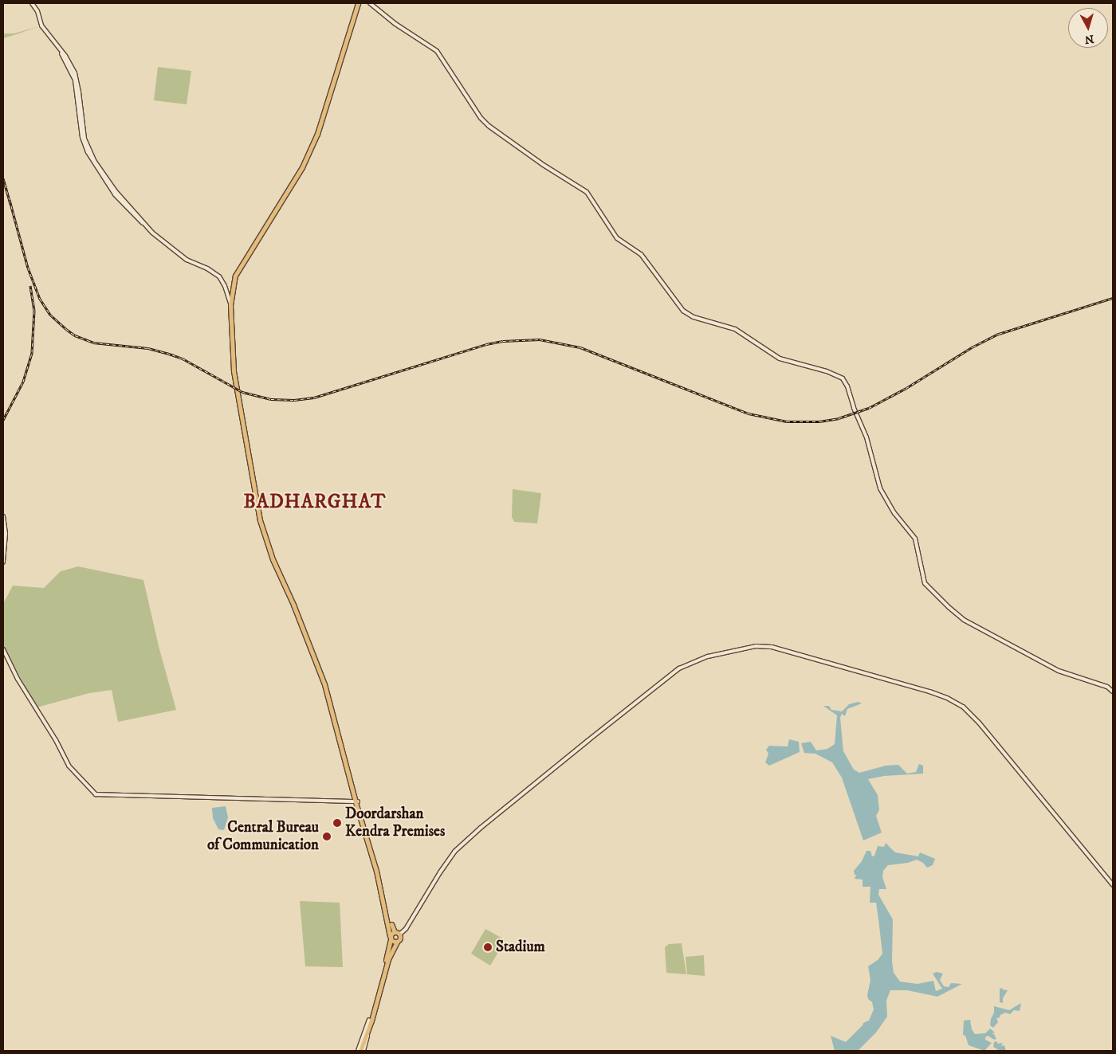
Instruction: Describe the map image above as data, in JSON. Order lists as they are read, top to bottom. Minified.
{"districts":["BADHARGHAT"],"places":["Doordarshan Kendra Premises","Central Bureau of Communication","Stadium"],"north":"bottom"}
